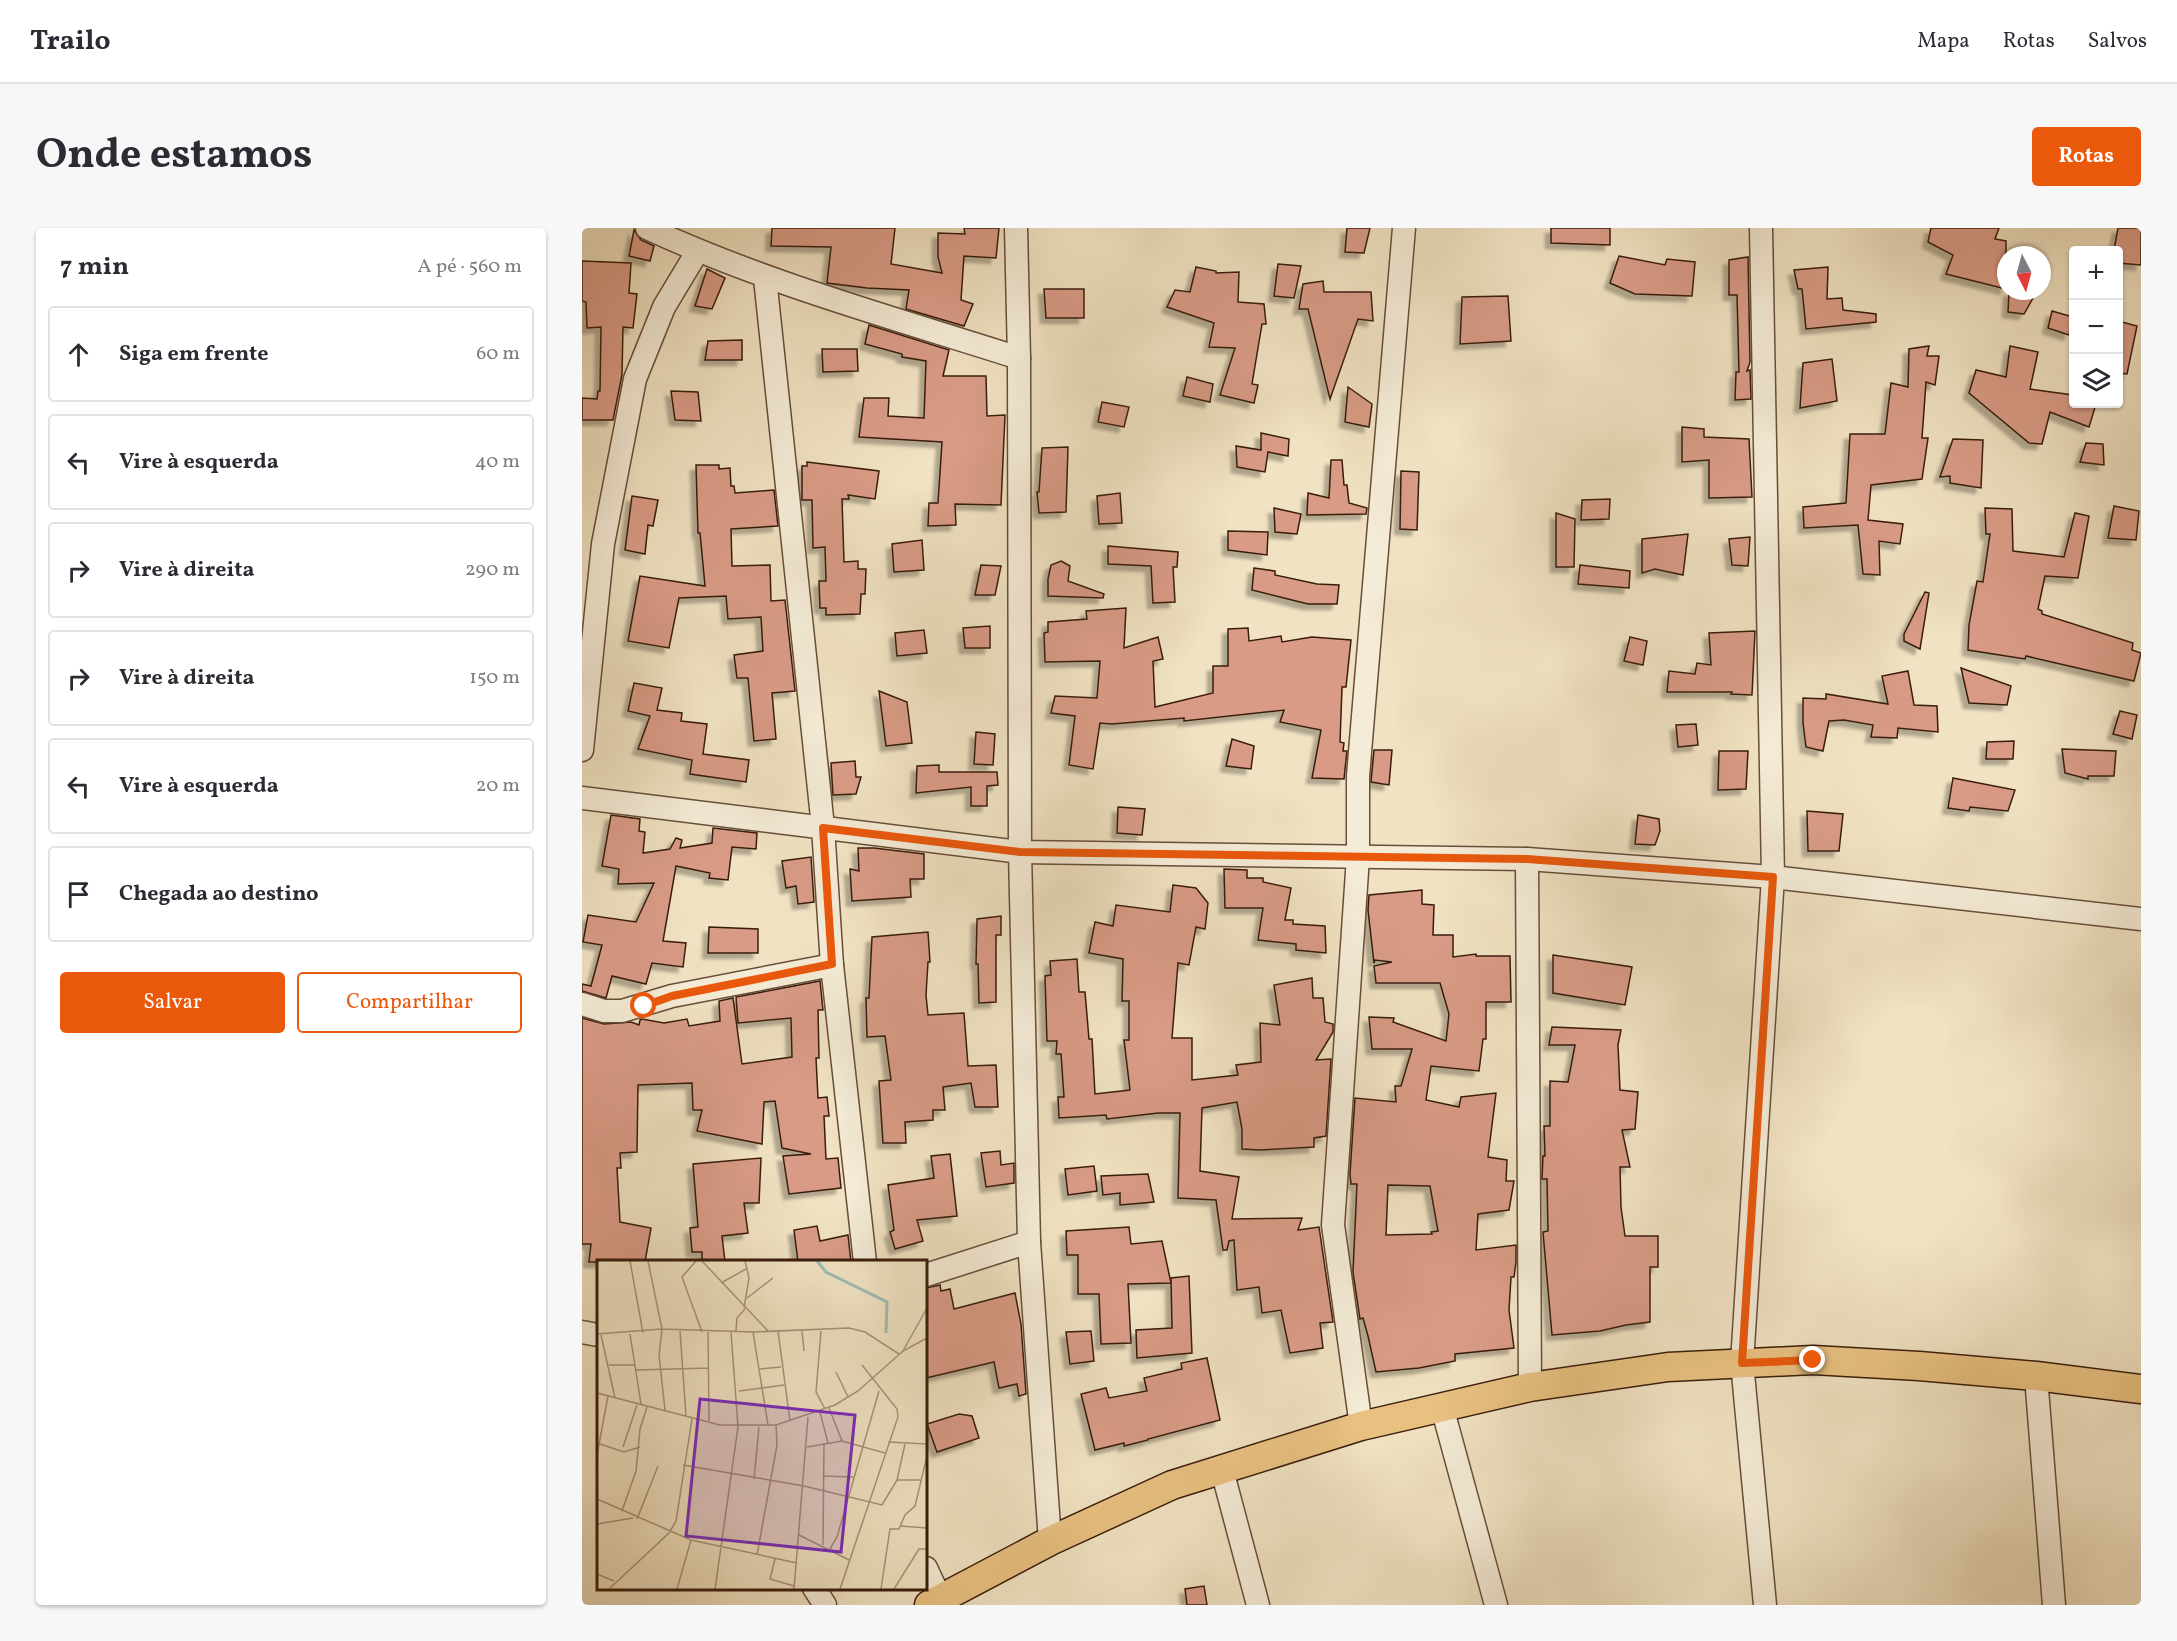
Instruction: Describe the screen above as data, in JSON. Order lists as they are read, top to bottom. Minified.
{"north":"bottom","page":{"header":"Trailo","nav":["Mapa","Rotas","Salvos"],"title":"Onde estamos","buttons":["Rotas",["Salvar","Compartilhar"]],"heading":["7 min","A pé · 560 m"],"map_buttons":["+","−"],"list":[["Siga em frente","60 m"],["Vire à esquerda","40 m"],["Vire à direita","290 m"],["Vire à direita","150 m"],["Vire à esquerda","20 m"],"Chegada ao destino"]}}
